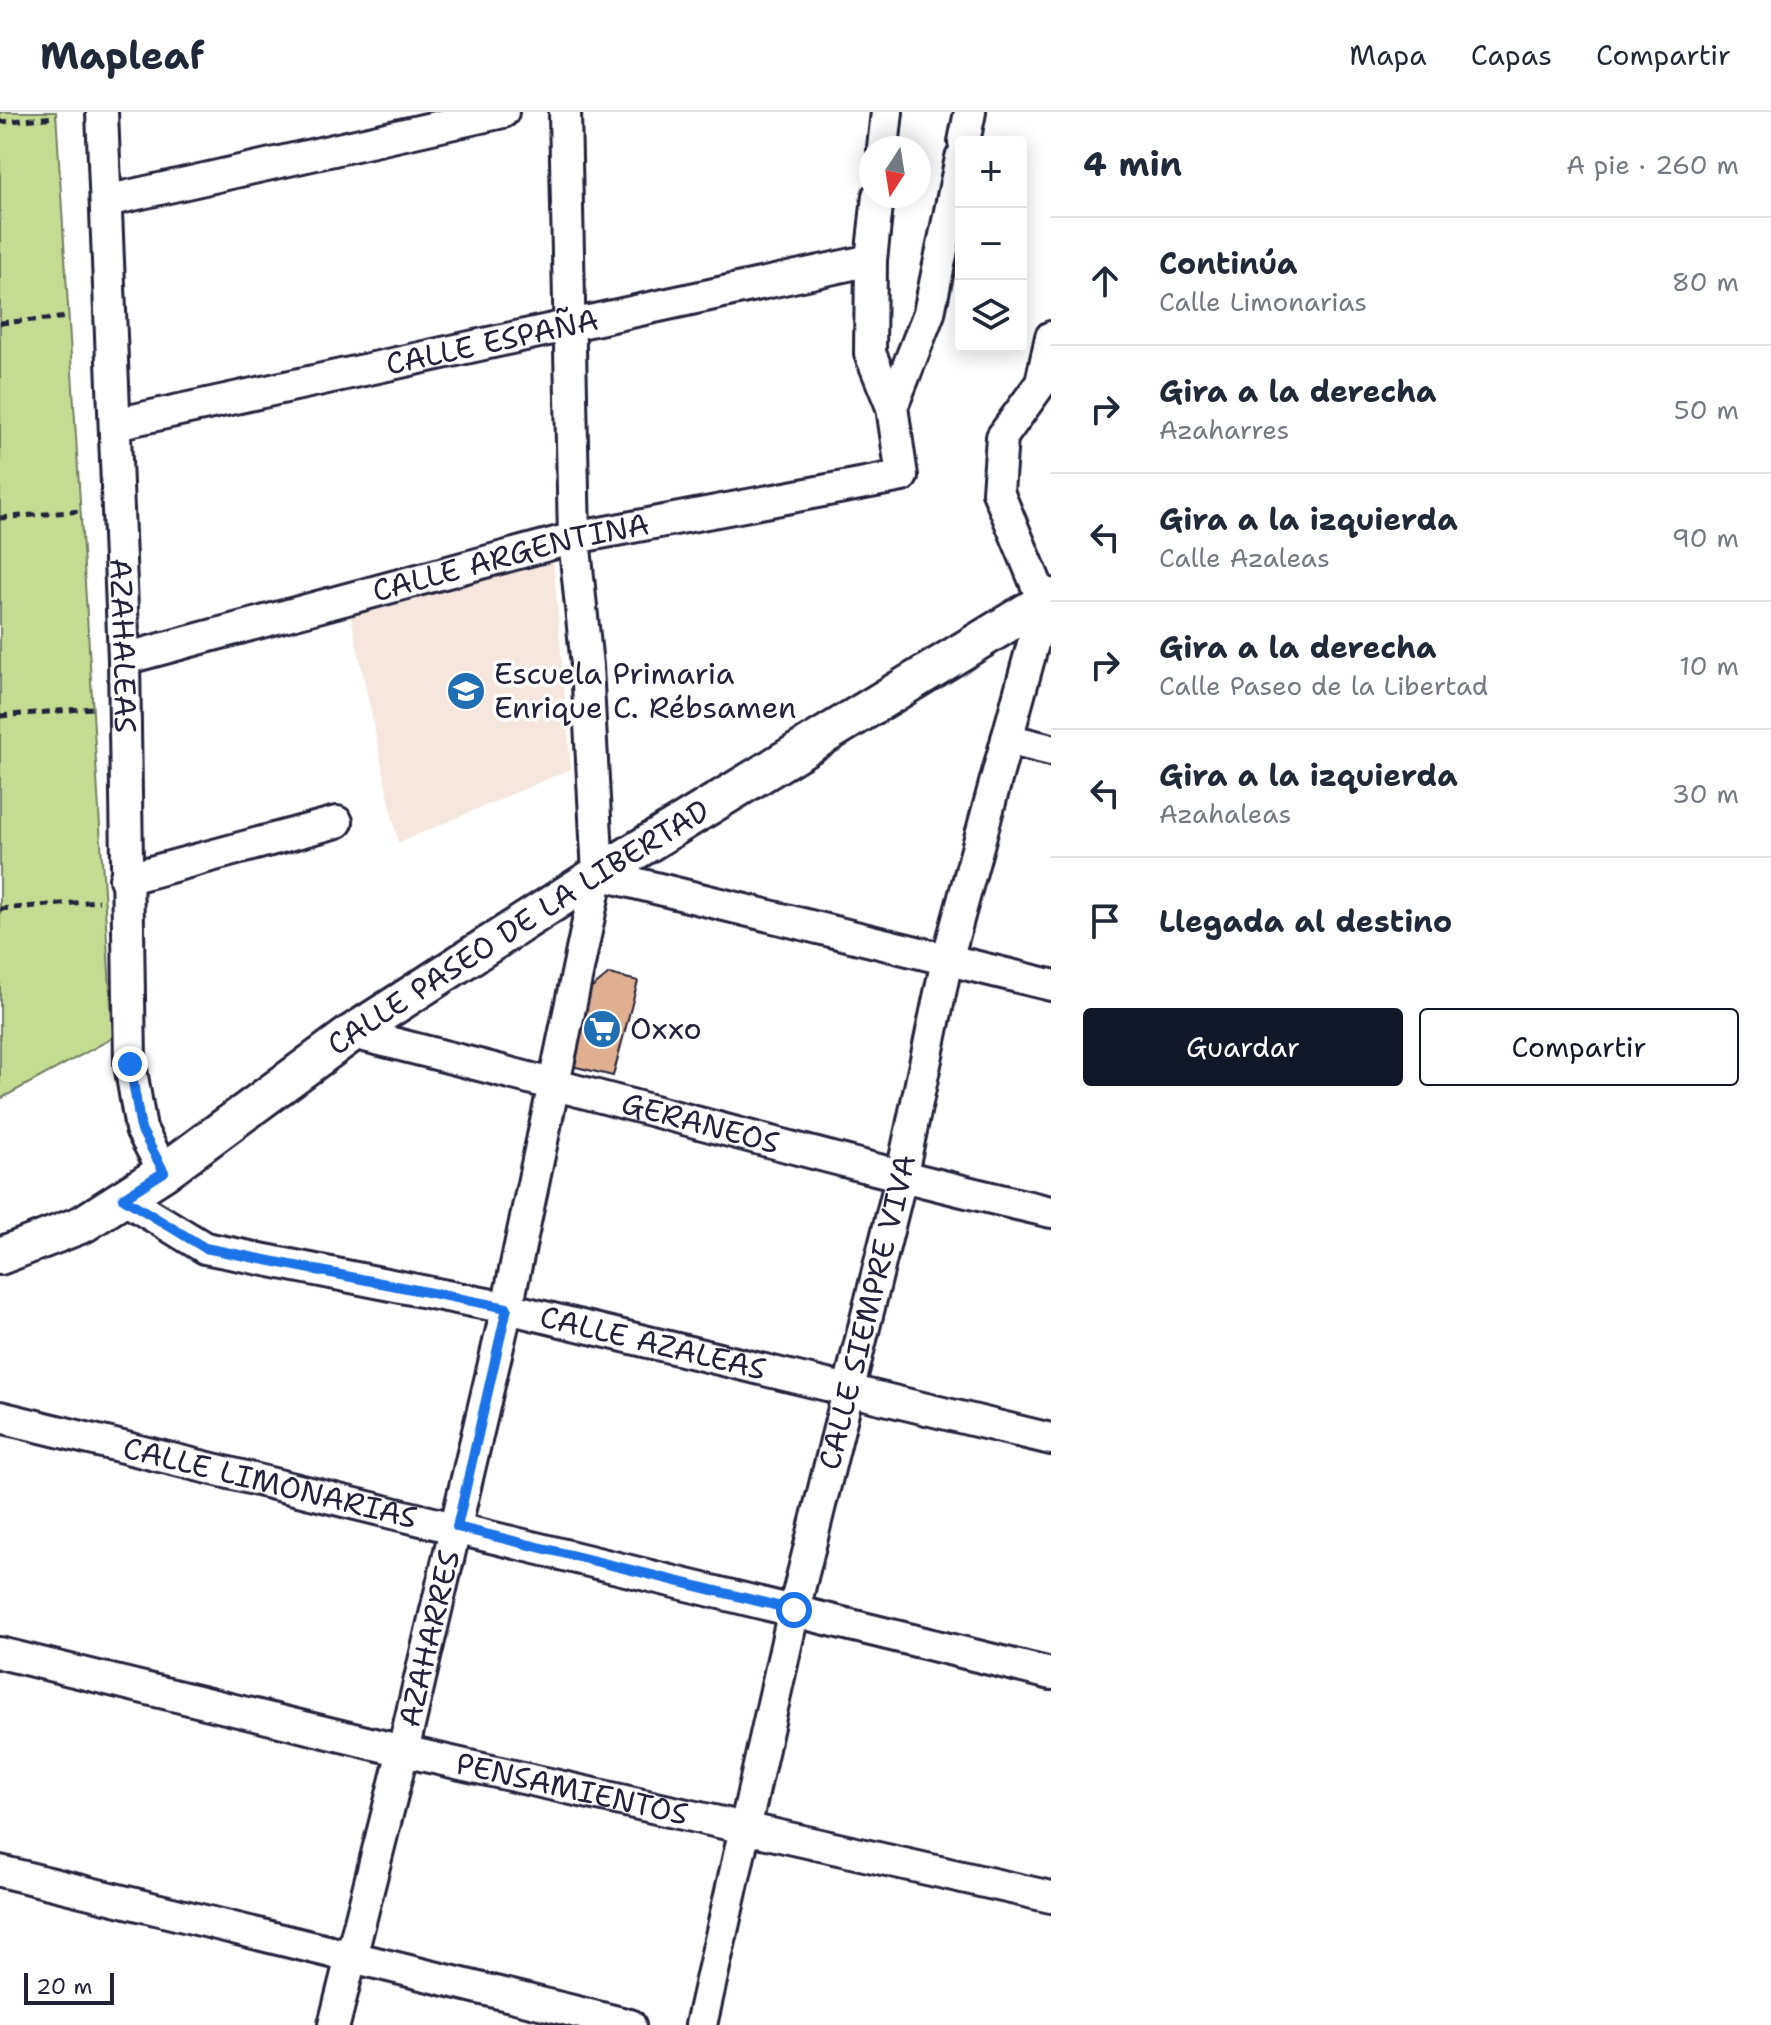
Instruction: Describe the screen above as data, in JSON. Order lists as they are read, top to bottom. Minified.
{"streets":{"street":["CALLE ESPAÑA","CALLE ARGENTINA","AZAHALEAS","CALLE PASEO DE LA LIBERTAD","GERANEOS","CALLE SIEMPRE VIVA","CALLE AZALEAS","CALLE LIMONARIAS","AZAHARRES","PENSAMIENTOS"]},"crossings":[["CALLE ESPAÑA","AZAHALEAS"],["CALLE ESPAÑA","AZAHARRES"],["CALLE ARGENTINA","AZAHALEAS"],["CALLE ARGENTINA","AZAHARRES"],["AZAHALEAS","CALLE PASEO DE LA LIBERTAD"],["CALLE PASEO DE LA LIBERTAD","GERANEOS"],["CALLE PASEO DE LA LIBERTAD","CALLE SIEMPRE VIVA"],["CALLE PASEO DE LA LIBERTAD","CALLE AZALEAS"],["CALLE PASEO DE LA LIBERTAD","AZAHARRES"],["GERANEOS","CALLE SIEMPRE VIVA"],["GERANEOS","AZAHARRES"],["CALLE SIEMPRE VIVA","CALLE AZALEAS"],["CALLE SIEMPRE VIVA","CALLE LIMONARIAS"],["CALLE SIEMPRE VIVA","PENSAMIENTOS"],["CALLE AZALEAS","AZAHARRES"],["CALLE LIMONARIAS","AZAHARRES"],["AZAHARRES","PENSAMIENTOS"]],"places":{"school or university":["Escuela Primaria Enrique C. Rébsamen"],"supermarket":["Oxxo"]},"scale_bar":"20 m","north":"bottom","page":{"header":"Mapleaf","nav":["Mapa","Capas","Compartir"],"heading":["4 min","A pie · 260 m"],"map_buttons":["+","−"],"list":[["Continúa","Calle Limonarias","80 m"],["Gira a la derecha","Azaharres","50 m"],["Gira a la izquierda","Calle Azaleas","90 m"],["Gira a la derecha","Calle Paseo de la Libertad","10 m"],["Gira a la izquierda","Azahaleas","30 m"],"Llegada al destino"],"buttons":["Guardar","Compartir"],"scale":"20 m"}}
